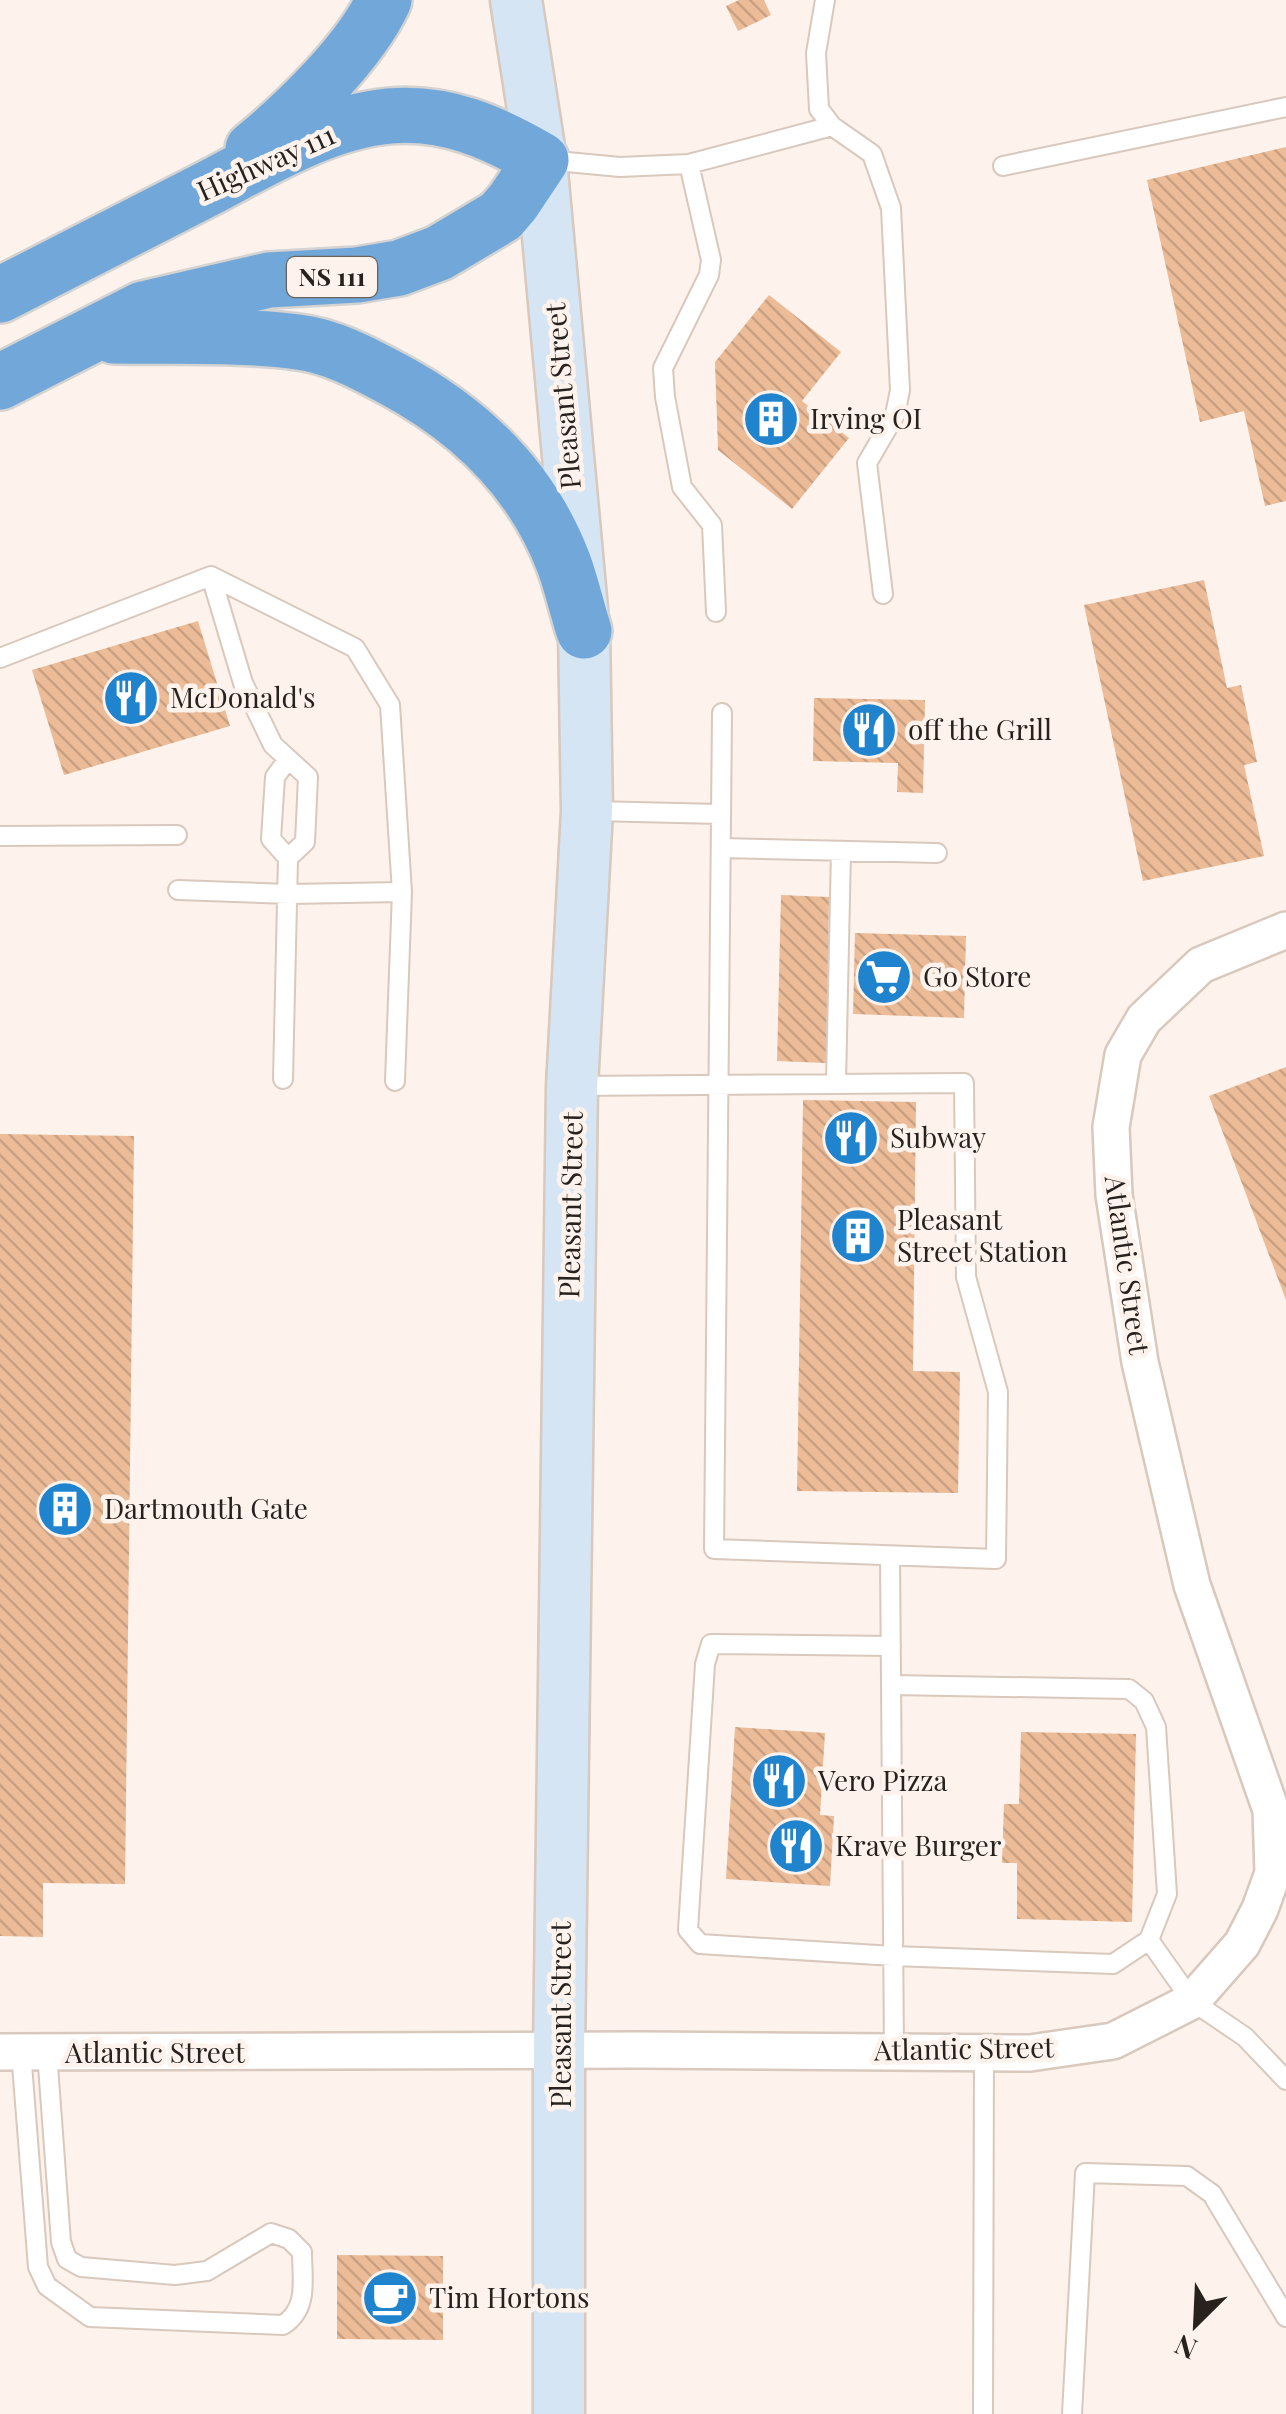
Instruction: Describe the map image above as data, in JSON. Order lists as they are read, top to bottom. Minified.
{"streets":{"highway":["Highway 111","NS 111"],"main road":["Pleasant Street"],"street":["Atlantic Street"]},"crossings":[["Highway 111","NS 111"],["Highway 111","Pleasant Street"],["NS 111","Pleasant Street"],["Pleasant Street","Atlantic Street"]],"places":{"building":["Irving OI","Pleasant Street Station","Dartmouth Gate"],"restaurant":["McDonald's","off the Grill","Subway","Vero Pizza","Krave Burger"],"supermarket":["Go Store"],"cafe":["Tim Hortons"]},"north":"bottom left"}
